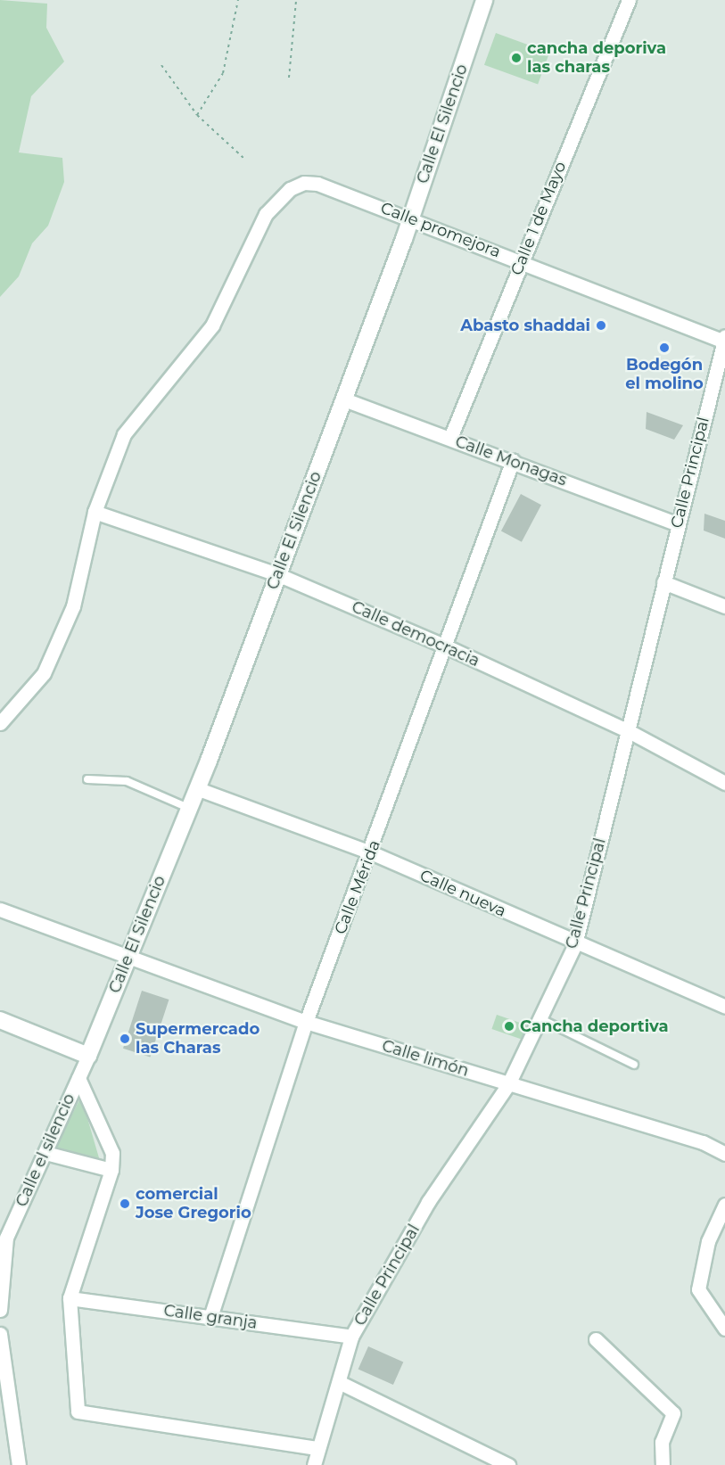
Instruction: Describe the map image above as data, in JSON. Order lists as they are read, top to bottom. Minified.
{"streets":{"street":["Calle El Silencio","Calle 1 de Mayo","Calle promejora","Calle Monagas","Calle Principal","Calle democracia","Calle Mérida","Calle nueva","Calle limón","Calle el silencio","Calle granja"]},"crossings":[["Calle El Silencio","Calle promejora"],["Calle El Silencio","Calle Monagas"],["Calle El Silencio","Calle democracia"],["Calle El Silencio","Calle nueva"],["Calle El Silencio","Calle limón"],["Calle El Silencio","Calle el silencio"],["Calle 1 de Mayo","Calle promejora"],["Calle 1 de Mayo","Calle Monagas"],["Calle promejora","Calle Principal"],["Calle promejora","Calle democracia"],["Calle Monagas","Calle Principal"],["Calle Monagas","Calle Mérida"],["Calle Principal","Calle democracia"],["Calle Principal","Calle nueva"],["Calle Principal","Calle limón"],["Calle Principal","Calle granja"],["Calle democracia","Calle Mérida"],["Calle Mérida","Calle nueva"],["Calle Mérida","Calle limón"],["Calle Mérida","Calle granja"]],"places":["cancha deporiva las charas","Abasto shaddai","Bodegón el molino","Cancha deportiva","Supermercado las Charas","comercial Jose Gregorio"]}
